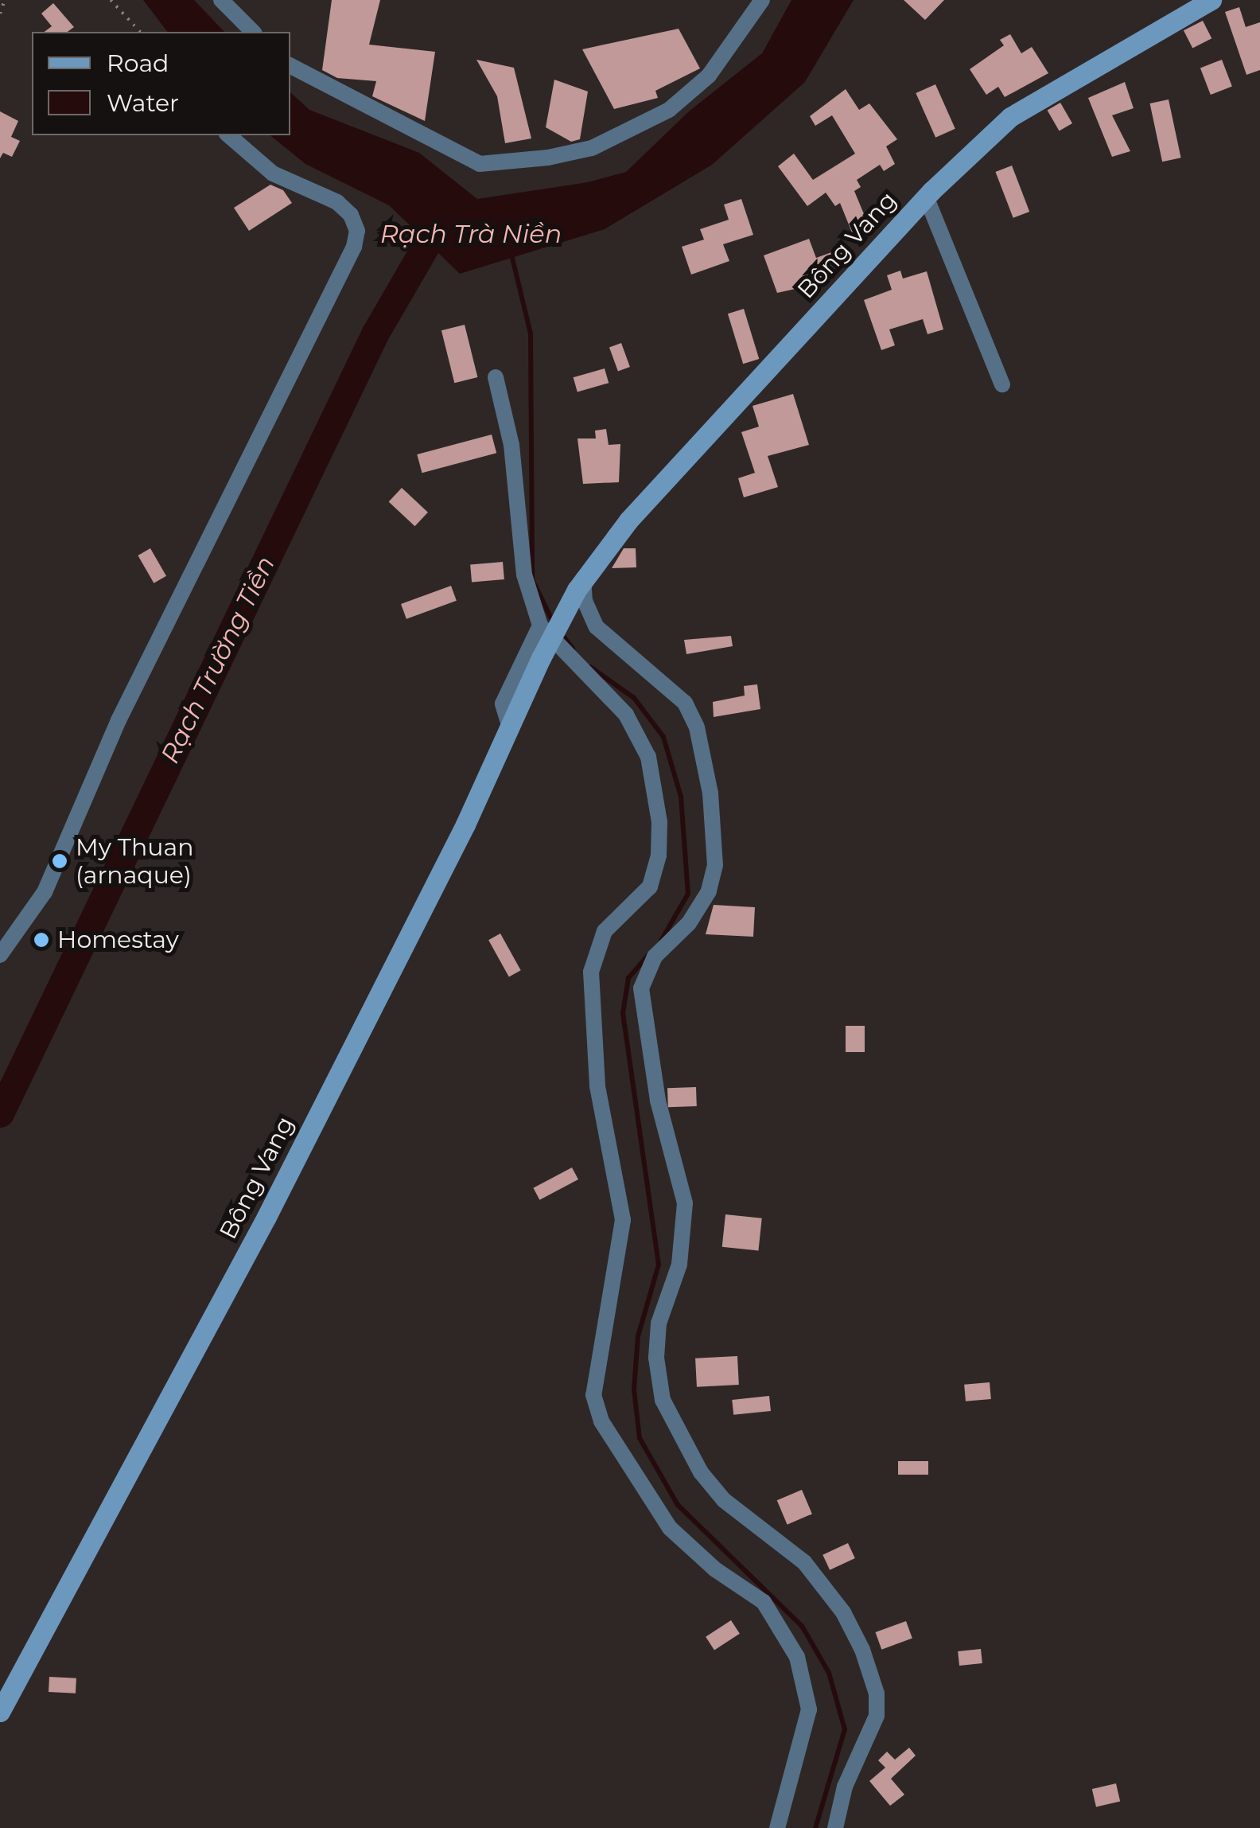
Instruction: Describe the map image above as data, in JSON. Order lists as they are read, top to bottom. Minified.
{"streets":{"street":["Bông Vang"]},"water":["Rạch Trà Niền","Rạch Trường Tiền"],"places":["My Thuan (arnaque)","Homestay"],"legend":["Road","Water"]}
